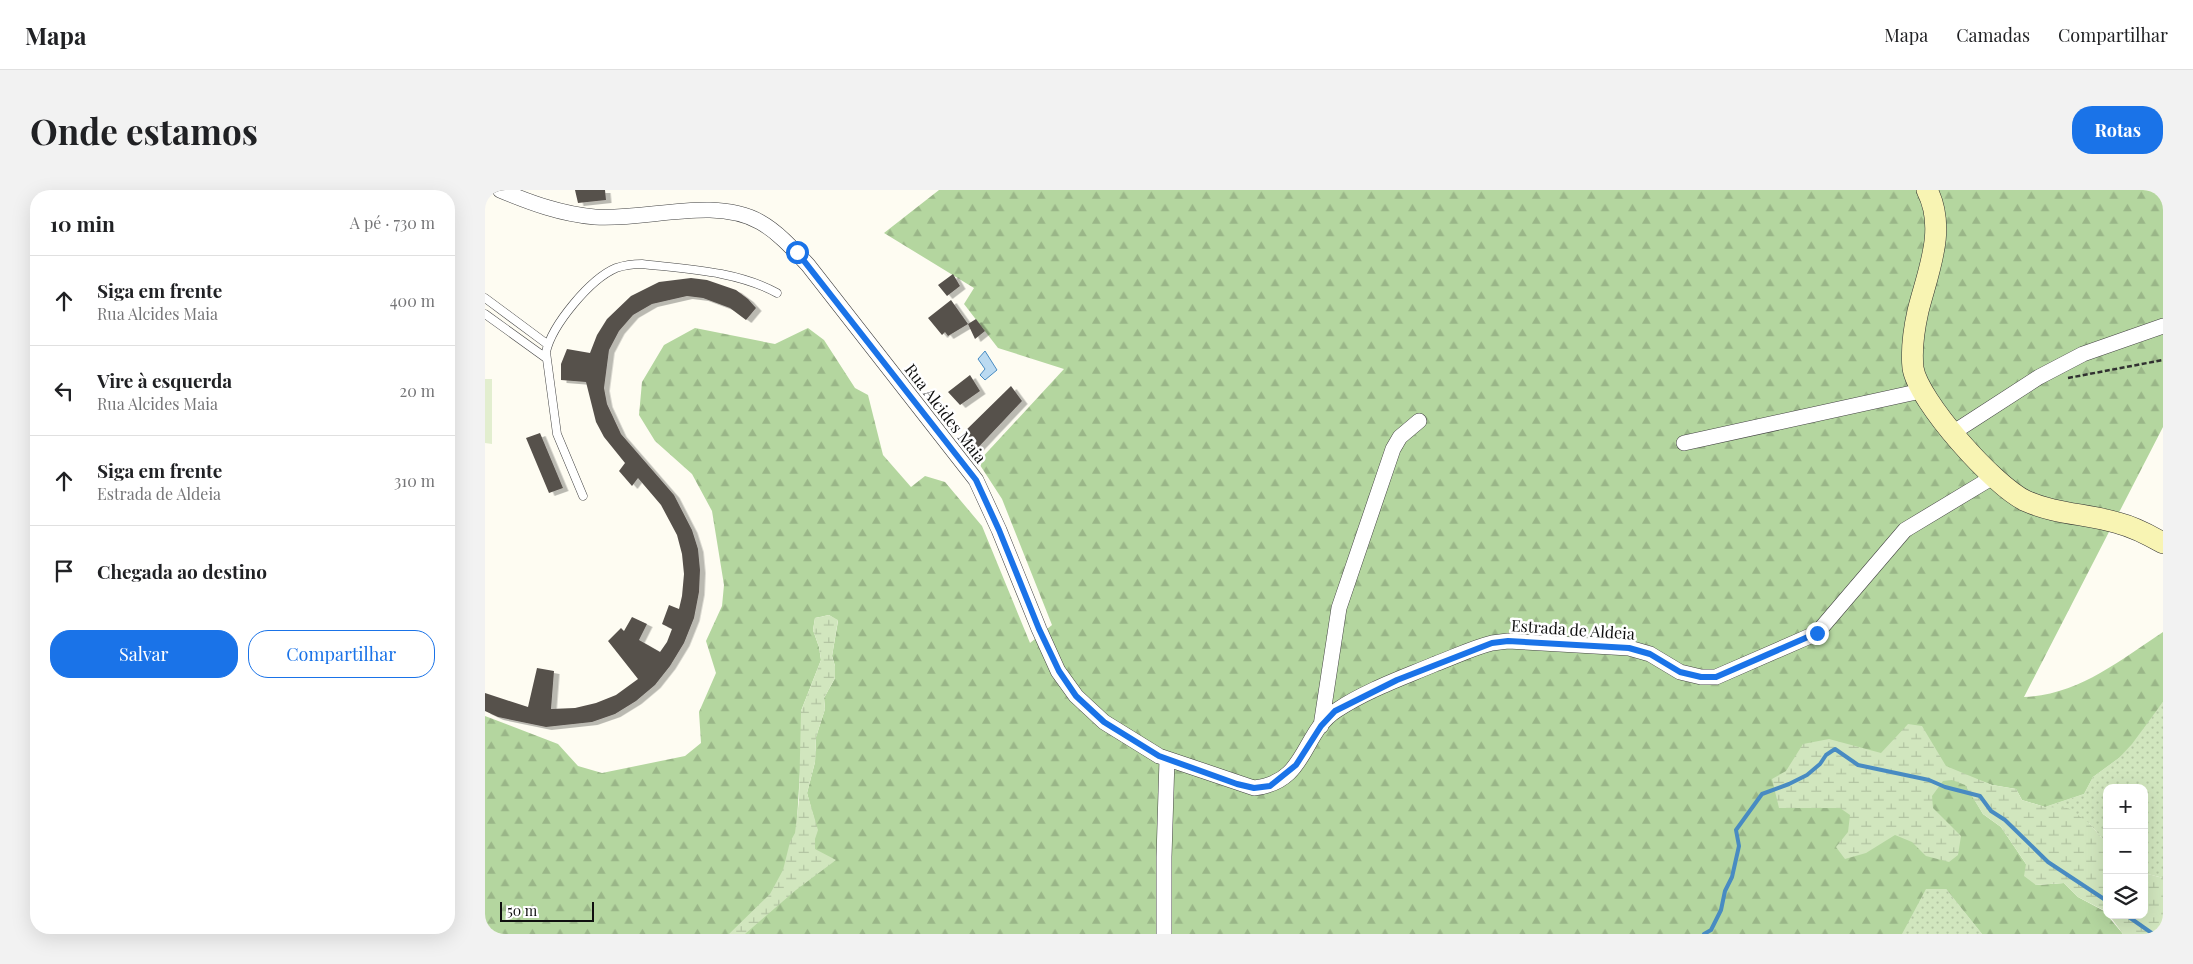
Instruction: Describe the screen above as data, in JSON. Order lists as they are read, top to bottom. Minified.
{"streets":{"street":["Rua Alcides Maia","Estrada de Aldeia"]},"crossings":[["Rua Alcides Maia","Estrada de Aldeia"]],"scale_bar":"50 m","page":{"header":"Mapa","nav":["Mapa","Camadas","Compartilhar"],"buttons":["Rotas",["Salvar","Compartilhar"]],"title":"Onde estamos","heading":["10 min","A pé · 730 m"],"list":[["Siga em frente","Rua Alcides Maia","400 m"],["Vire à esquerda","Rua Alcides Maia","20 m"],["Siga em frente","Estrada de Aldeia","310 m"],"Chegada ao destino"],"map_buttons":["+","−"],"scale":"50 m"}}
